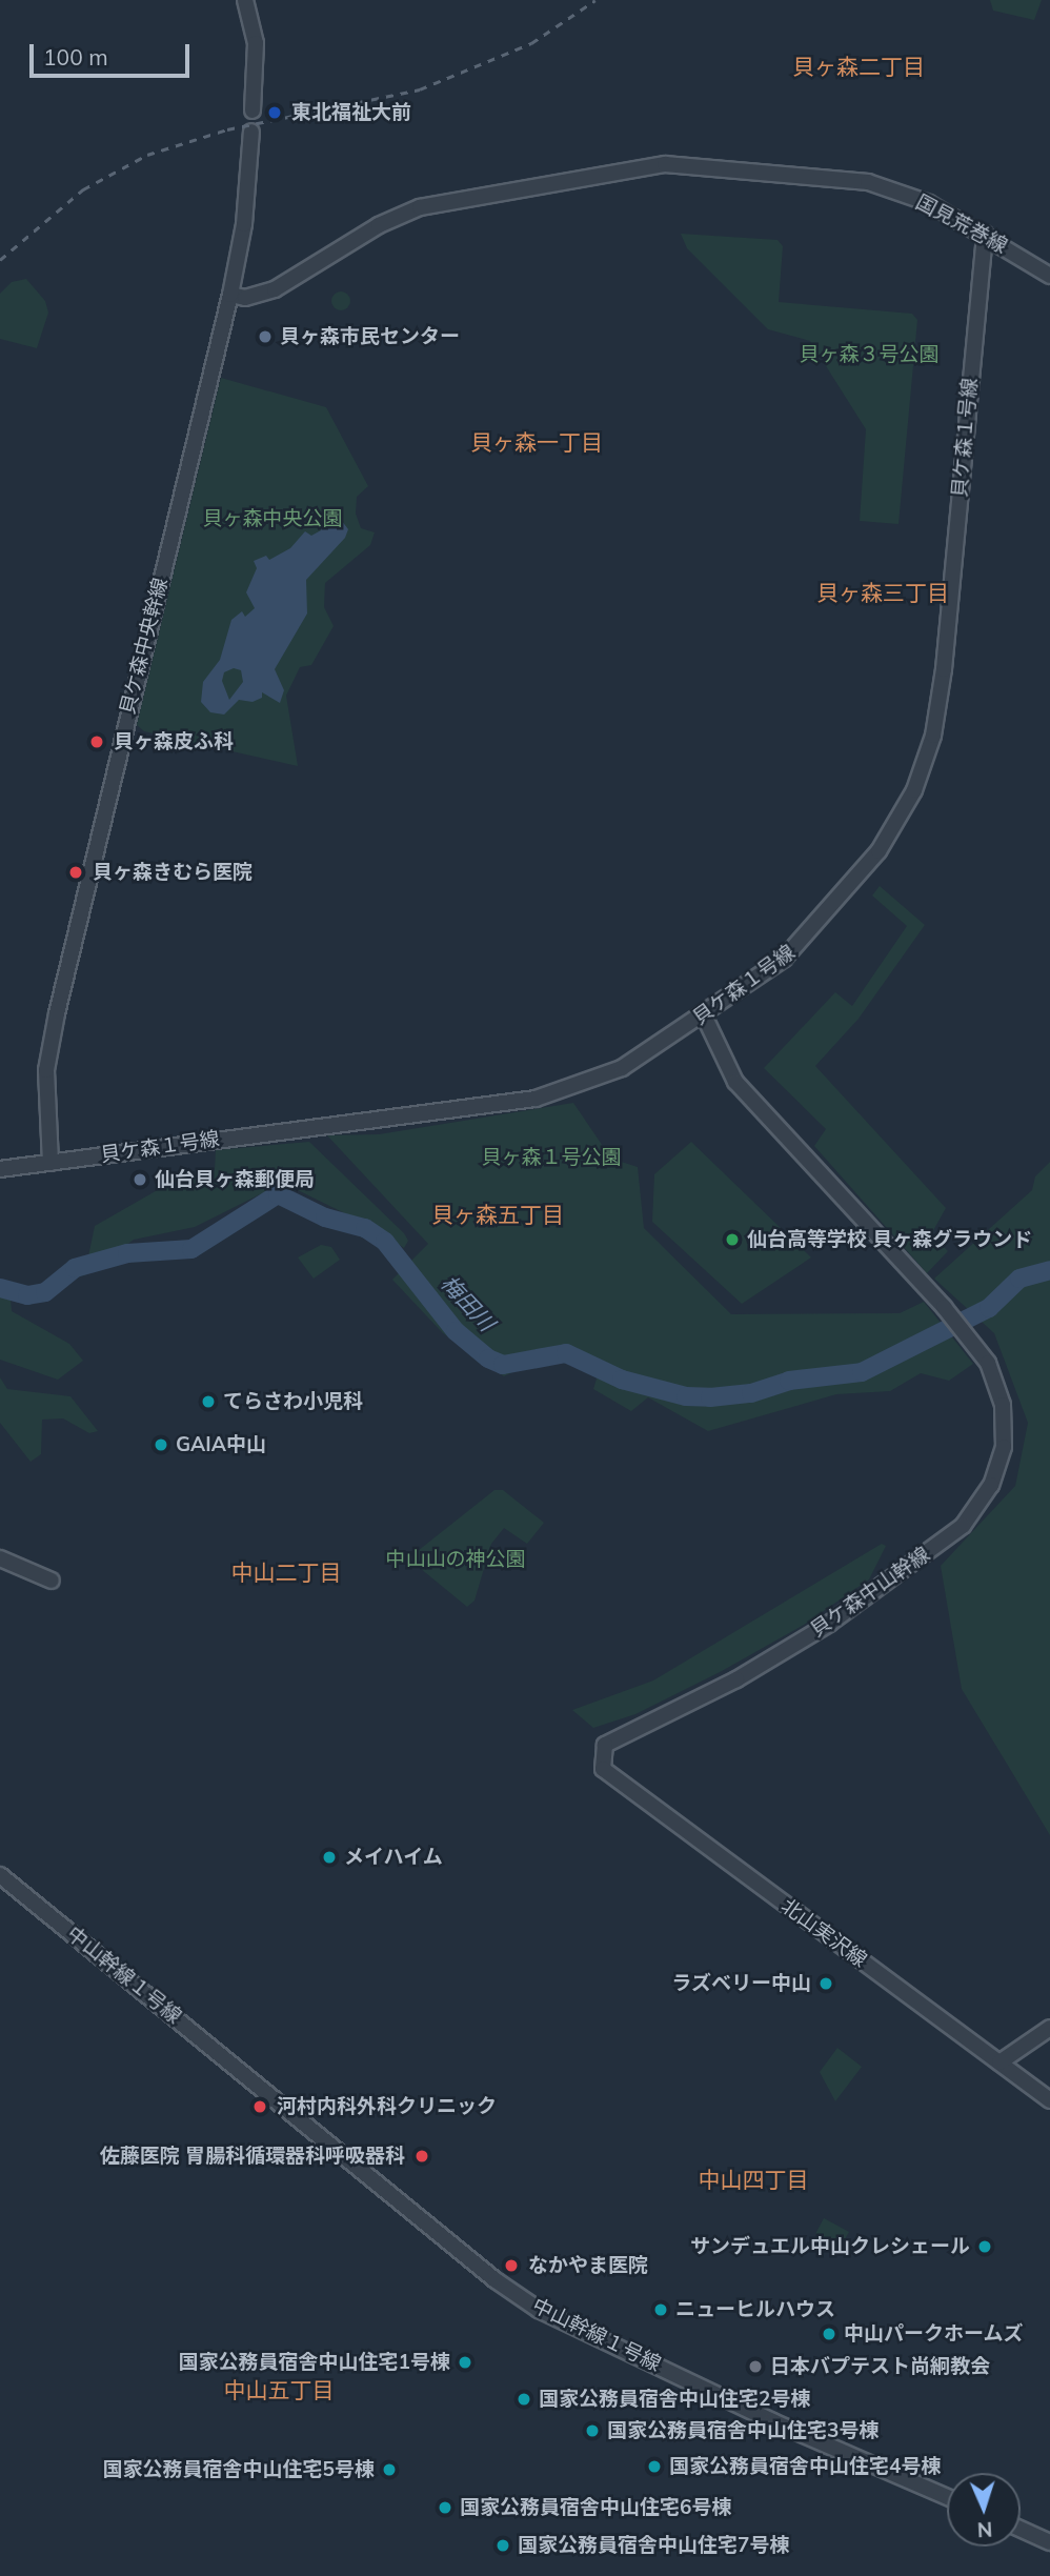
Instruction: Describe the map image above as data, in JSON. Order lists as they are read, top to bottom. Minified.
{"streets":{"street":["国見荒巻線","貝ケ森１号線","貝ケ森中央幹線","貝ケ森中山幹線","北山実沢線","中山幹線１号線"]},"crossings":[["国見荒巻線","貝ケ森１号線"],["国見荒巻線","貝ケ森中央幹線"],["貝ケ森１号線","貝ケ森中央幹線"],["貝ケ森１号線","貝ケ森中山幹線"],["貝ケ森中山幹線","北山実沢線"]],"districts":["貝ヶ森二丁目","貝ヶ森一丁目","貝ヶ森三丁目","貝ヶ森五丁目","中山二丁目","中山四丁目","中山五丁目"],"water":["梅田川"],"parks":["貝ヶ森３号公園","貝ヶ森中央公園","貝ヶ森１号公園","中山山の神公園"],"places":["東北福祉大前","貝ヶ森市民センター","貝ヶ森皮ふ科","貝ヶ森きむら医院","仙台貝ヶ森郵便局","仙台高等学校 貝ヶ森グラウンド","てらさわ小児科","GAIA中山","メイハイム","ラズベリー中山","河村内科外科クリニック","佐藤医院 胃腸科循環器科呼吸器科","サンデュエル中山クレシェール","なかやま医院","ニューヒルハウス","中山パークホームズ","国家公務員宿舎中山住宅1号棟","日本バプテスト尚絅教会","国家公務員宿舎中山住宅2号棟","国家公務員宿舎中山住宅3号棟","国家公務員宿舎中山住宅4号棟","国家公務員宿舎中山住宅5号棟","国家公務員宿舎中山住宅6号棟","国家公務員宿舎中山住宅7号棟"],"scale_bar":"100 m","north":"bottom"}
